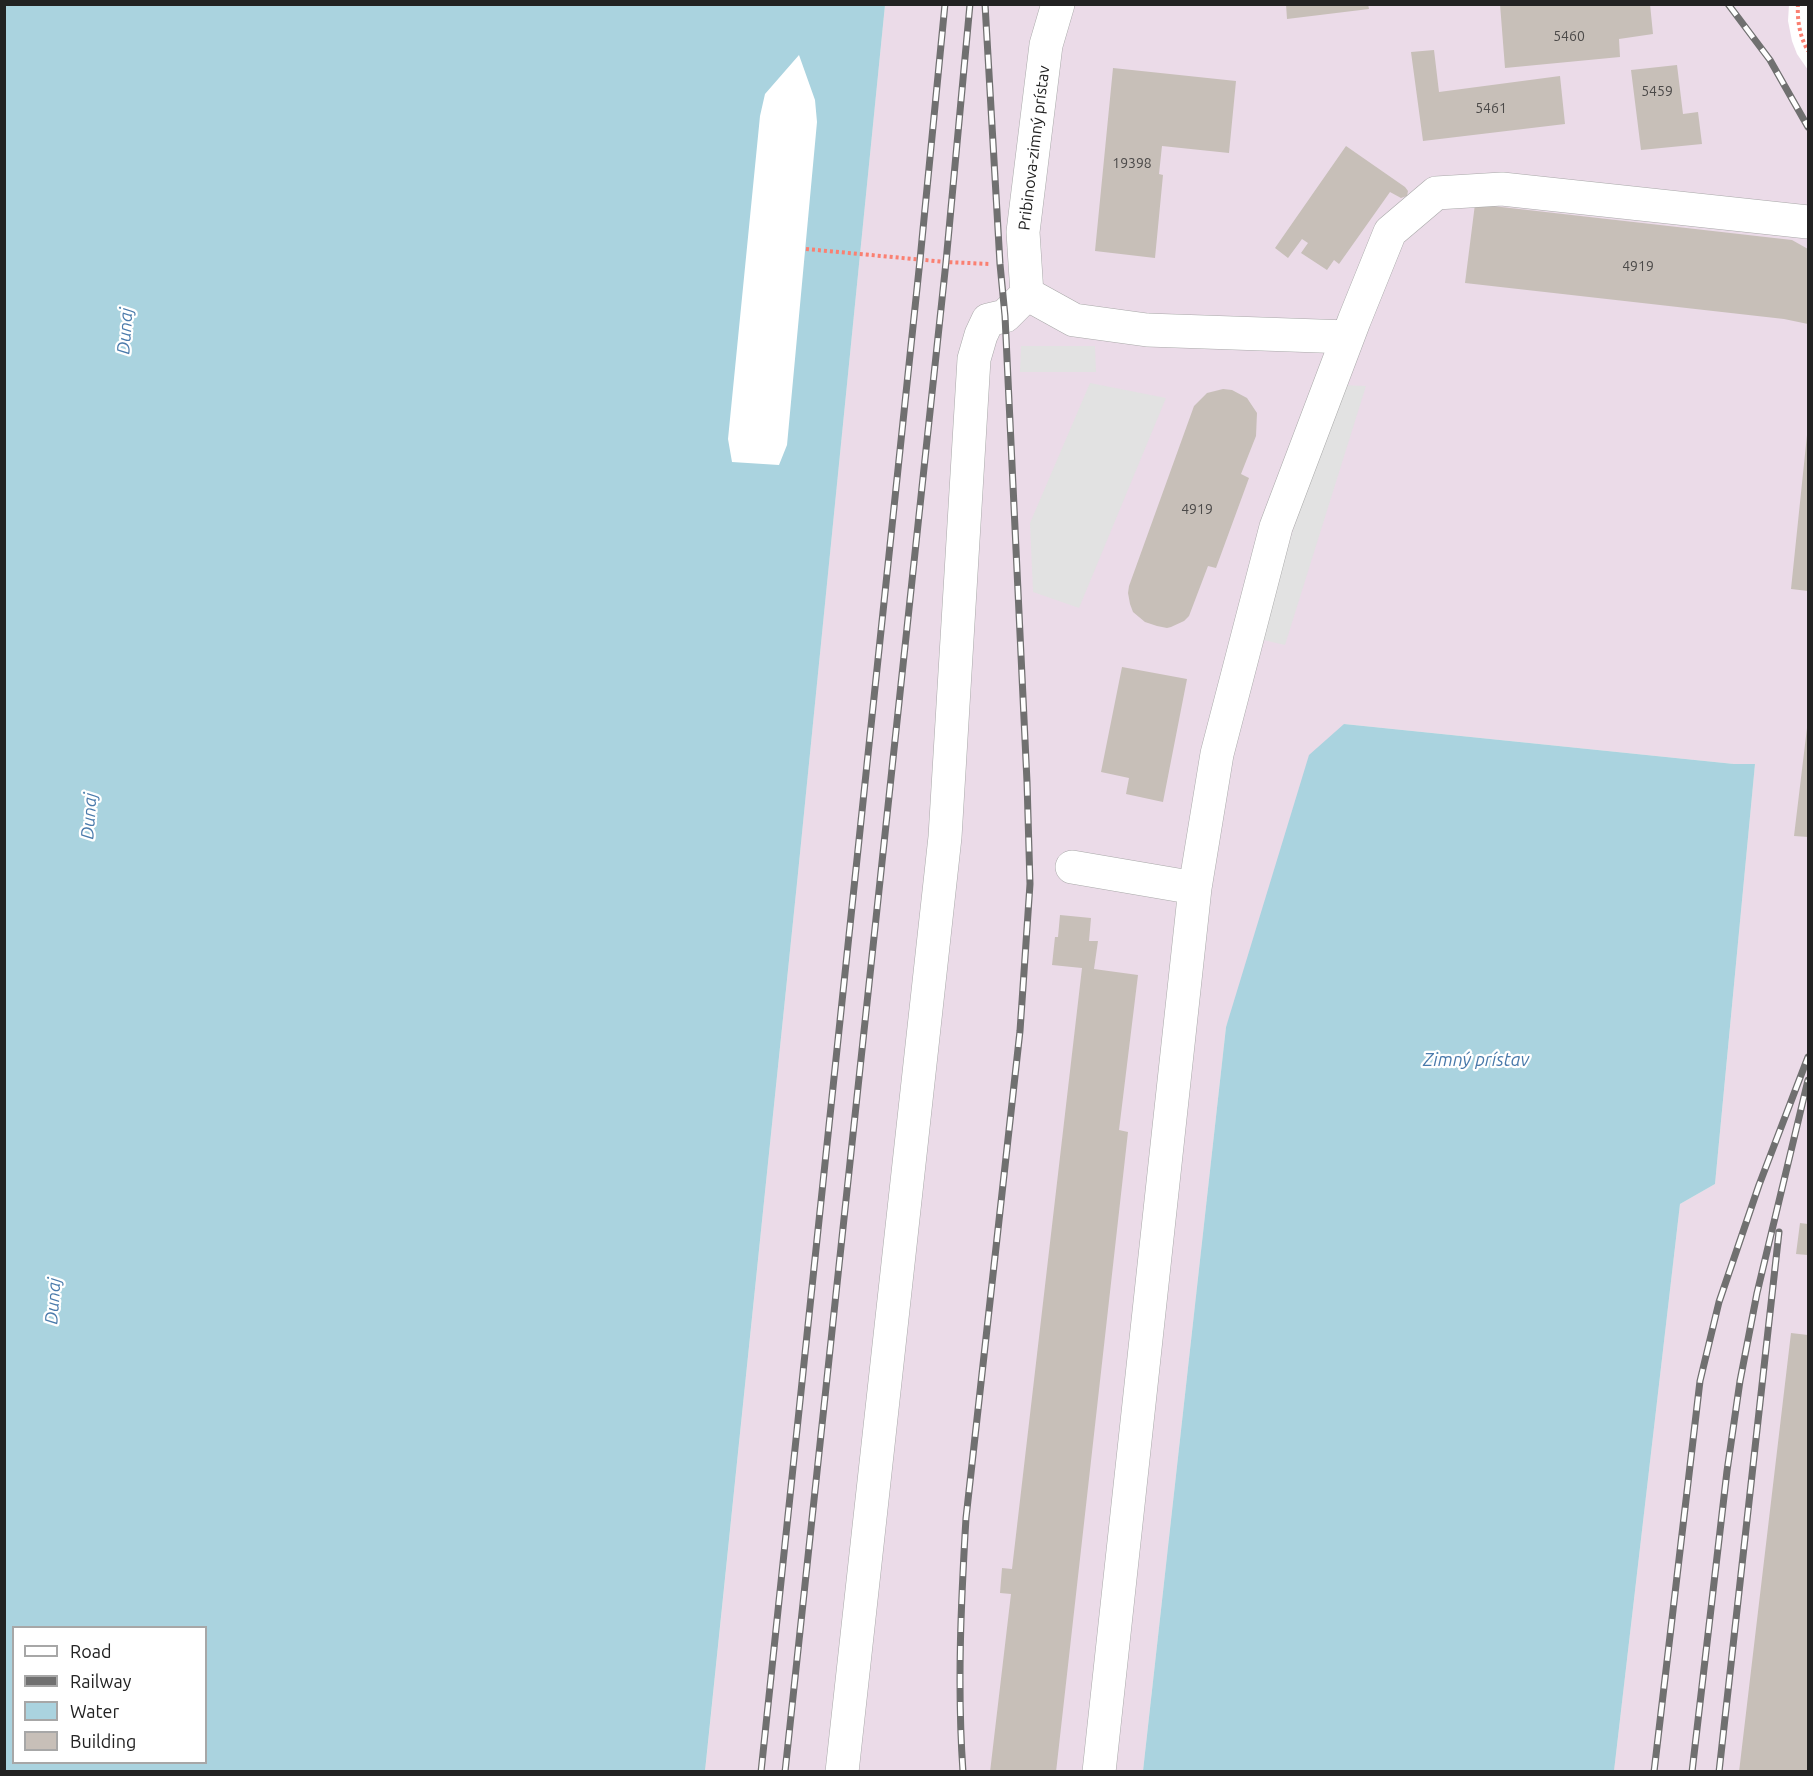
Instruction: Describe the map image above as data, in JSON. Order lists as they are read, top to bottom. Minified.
{"streets":{"lane":["Pribinova-zimný prístav"]},"water":["Dunaj","Zimný prístav"],"house_numbers":["5460","5459","5461","19398","4919","4919"],"legend":["Road","Railway","Water","Building"]}
